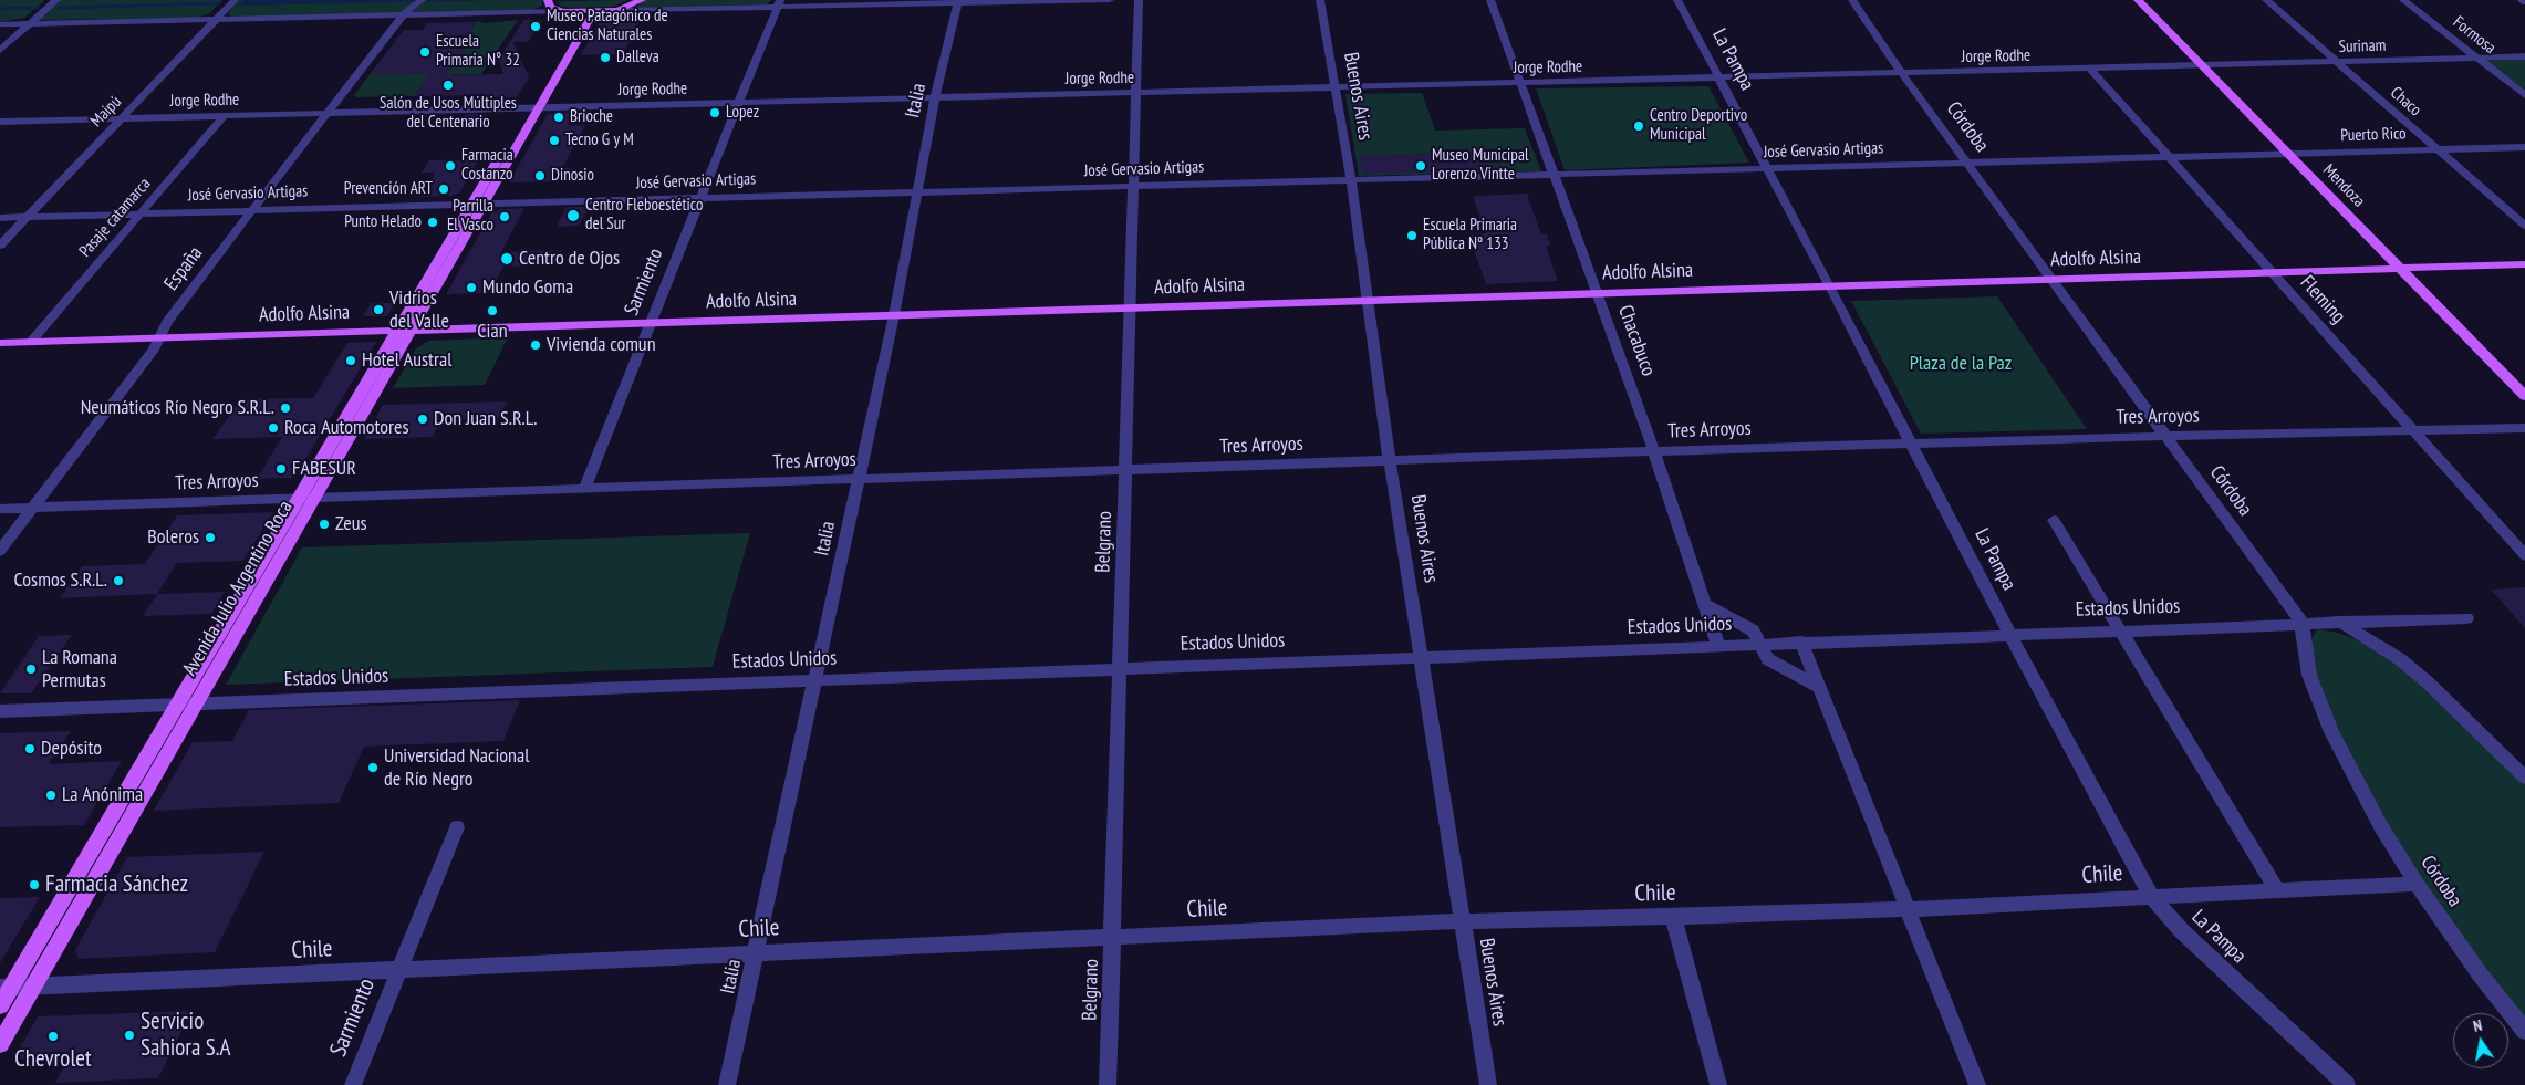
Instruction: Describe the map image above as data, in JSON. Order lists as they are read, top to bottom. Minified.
{"streets":{"main road":["Mendoza","Adolfo Alsina","Avenida Julio Argentino Roca"],"street":["Formosa","Surinam","Jorge Rodhe","La Pampa","Buenos Aires","Italia","Chaco","Maipú","Córdoba","Puerto Rico","José Gervasio Artigas","Pasaje catamarca","España","Sarmiento","Fleming","Chacabuco","Tres Arroyos","Belgrano","Estados Unidos","Chile"]},"crossings":[["Formosa","Surinam"],["Surinam","Jorge Rodhe"],["Surinam","Chaco"],["Surinam","Mendoza"],["Jorge Rodhe","La Pampa"],["Jorge Rodhe","Buenos Aires"],["Jorge Rodhe","Italia"],["Jorge Rodhe","Maipú"],["Jorge Rodhe","Córdoba"],["Jorge Rodhe","Mendoza"],["Jorge Rodhe","Pasaje catamarca"],["Jorge Rodhe","España"],["Jorge Rodhe","Sarmiento"],["Jorge Rodhe","Fleming"],["Jorge Rodhe","Chacabuco"],["Jorge Rodhe","Belgrano"],["Jorge Rodhe","Avenida Julio Argentino Roca"],["La Pampa","José Gervasio Artigas"],["La Pampa","Adolfo Alsina"],["La Pampa","Tres Arroyos"],["La Pampa","Estados Unidos"],["La Pampa","Chile"],["Buenos Aires","José Gervasio Artigas"],["Buenos Aires","Adolfo Alsina"],["Buenos Aires","Tres Arroyos"],["Buenos Aires","Estados Unidos"],["Buenos Aires","Chile"],["Italia","José Gervasio Artigas"],["Italia","Adolfo Alsina"],["Italia","Tres Arroyos"],["Italia","Estados Unidos"],["Italia","Chile"],["Chaco","Puerto Rico"],["Maipú","José Gervasio Artigas"],["Córdoba","José Gervasio Artigas"],["Córdoba","Adolfo Alsina"],["Córdoba","Tres Arroyos"],["Córdoba","Estados Unidos"],["Córdoba","Chile"],["Puerto Rico","José Gervasio Artigas"],["Puerto Rico","Mendoza"],["José Gervasio Artigas","Mendoza"],["José Gervasio Artigas","Pasaje catamarca"],["José Gervasio Artigas","España"],["José Gervasio Artigas","Sarmiento"],["José Gervasio Artigas","Fleming"],["José Gervasio Artigas","Chacabuco"],["José Gervasio Artigas","Belgrano"],["José Gervasio Artigas","Avenida Julio Argentino Roca"],["Mendoza","Adolfo Alsina"],["Pasaje catamarca","Adolfo Alsina"],["Adolfo Alsina","España"],["Adolfo Alsina","Sarmiento"],["Adolfo Alsina","Fleming"],["Adolfo Alsina","Chacabuco"],["Adolfo Alsina","Belgrano"],["Adolfo Alsina","Avenida Julio Argentino Roca"],["España","Tres Arroyos"],["Sarmiento","Tres Arroyos"],["Sarmiento","Chile"],["Fleming","Tres Arroyos"],["Chacabuco","Tres Arroyos"],["Chacabuco","Estados Unidos"],["Tres Arroyos","Belgrano"],["Tres Arroyos","Avenida Julio Argentino Roca"],["Belgrano","Estados Unidos"],["Belgrano","Chile"],["Avenida Julio Argentino Roca","Estados Unidos"],["Avenida Julio Argentino Roca","Chile"]],"parks":["Plaza de la Paz"],"places":["Museo Patagónico de Ciencias Naturales","Escuela Primaria N° 32","Dalleva","Salón de Usos Múltiples del Centenario","Lopez","Brioche","Centro Deportivo Municipal","Tecno G y M","Farmacia Costanzo","Museo Municipal Lorenzo Vintte","Dinosio","Prevención ART","Centro Fleboestético del Sur","Parrilla El Vasco","Punto Helado","Escuela Primaria Pública Nº 133","Centro de Ojos","Mundo Goma","Vidrios del Valle","Cian","Vivienda comun","Hotel Austral","Neumáticos Río Negro S.R.L.","Don Juan S.R.L.","Roca Automotores","FABESUR","Zeus","Boleros","Cosmos S.R.L.","La Romana Permutas","Depósito","Universidad Nacional de Río Negro","La Anónima","Farmacia Sánchez","Servicio Sahiora S.A","Chevrolet"],"north":"top"}
